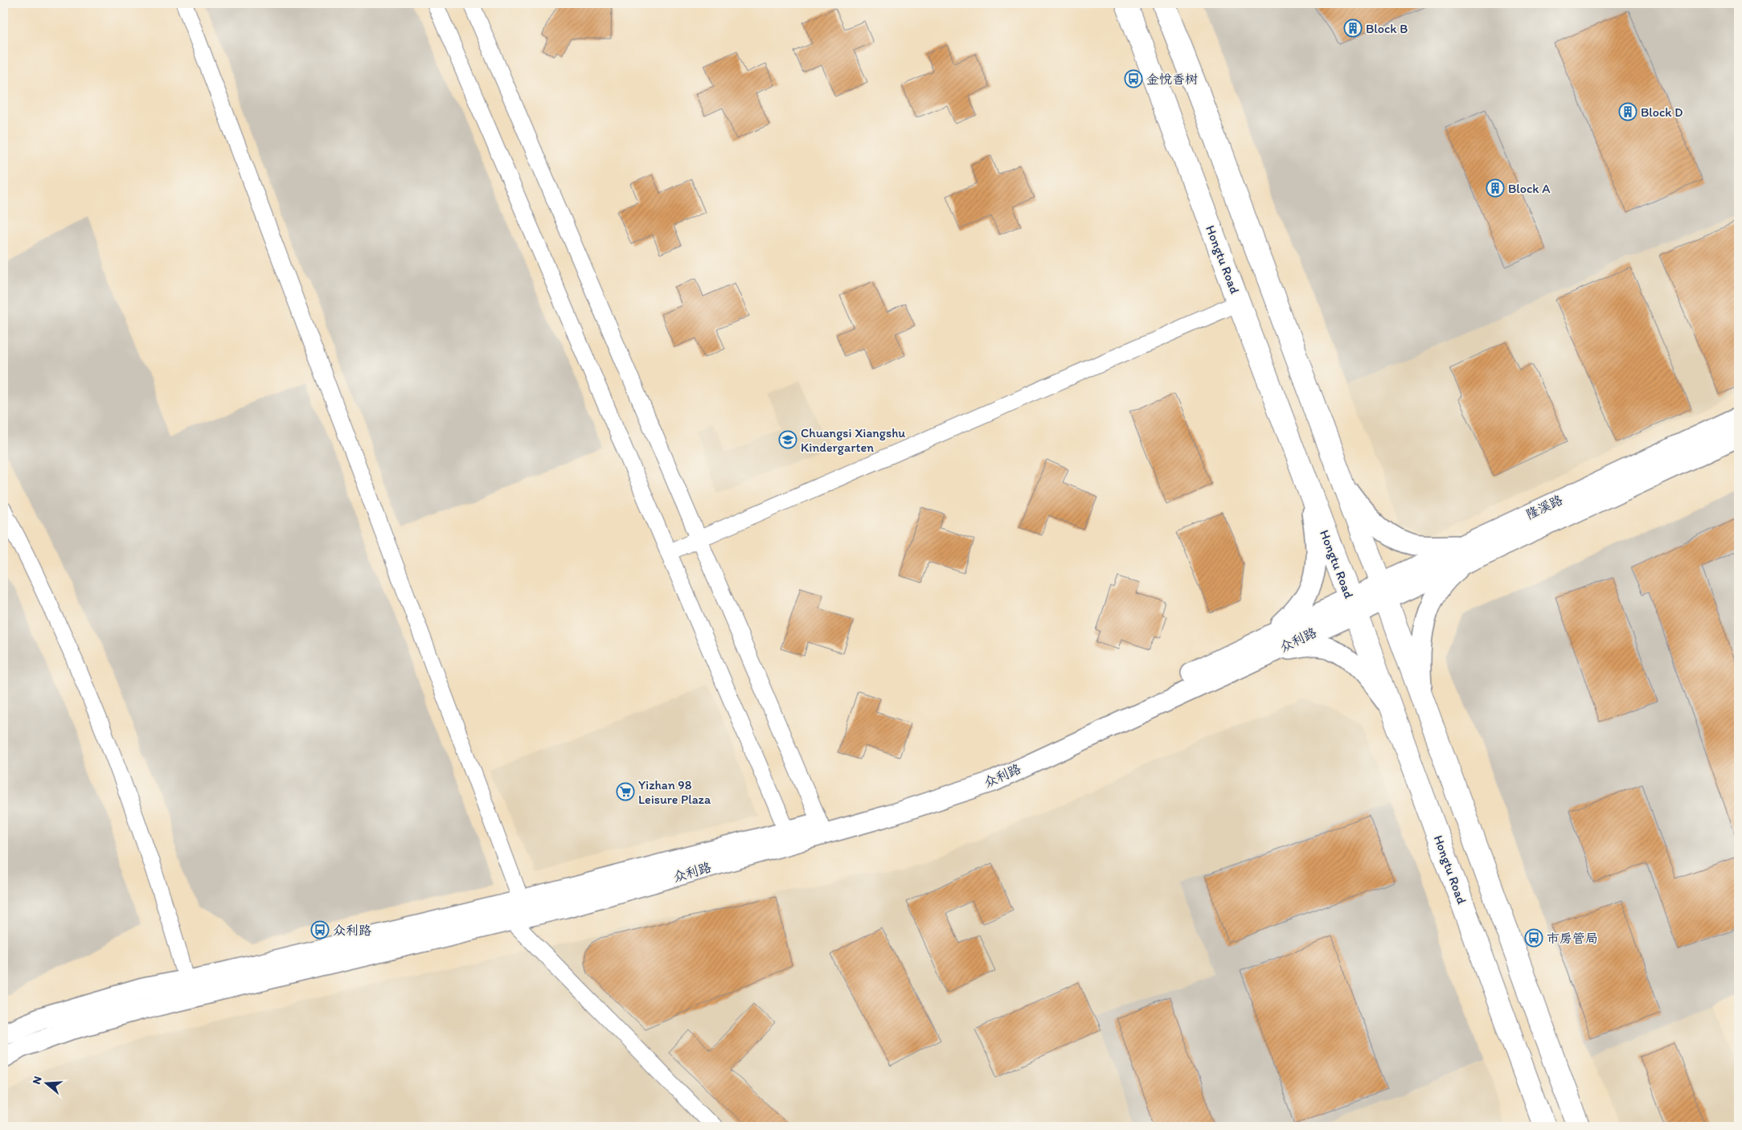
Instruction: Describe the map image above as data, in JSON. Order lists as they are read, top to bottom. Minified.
{"streets":{"main road":["Hongtu Road"],"street":["隆溪路","众利路"]},"crossings":[["Hongtu Road","隆溪路"],["Hongtu Road","众利路"],["隆溪路","众利路"]],"places":{"building":["Block B","Block D","Block A"],"bus stop":["金悦香树","众利路","市房管局"],"school or university":["Chuangsi Xiangshu Kindergarten"],"supermarket":["Yizhan 98 Leisure Plaza"]},"north":"left"}
